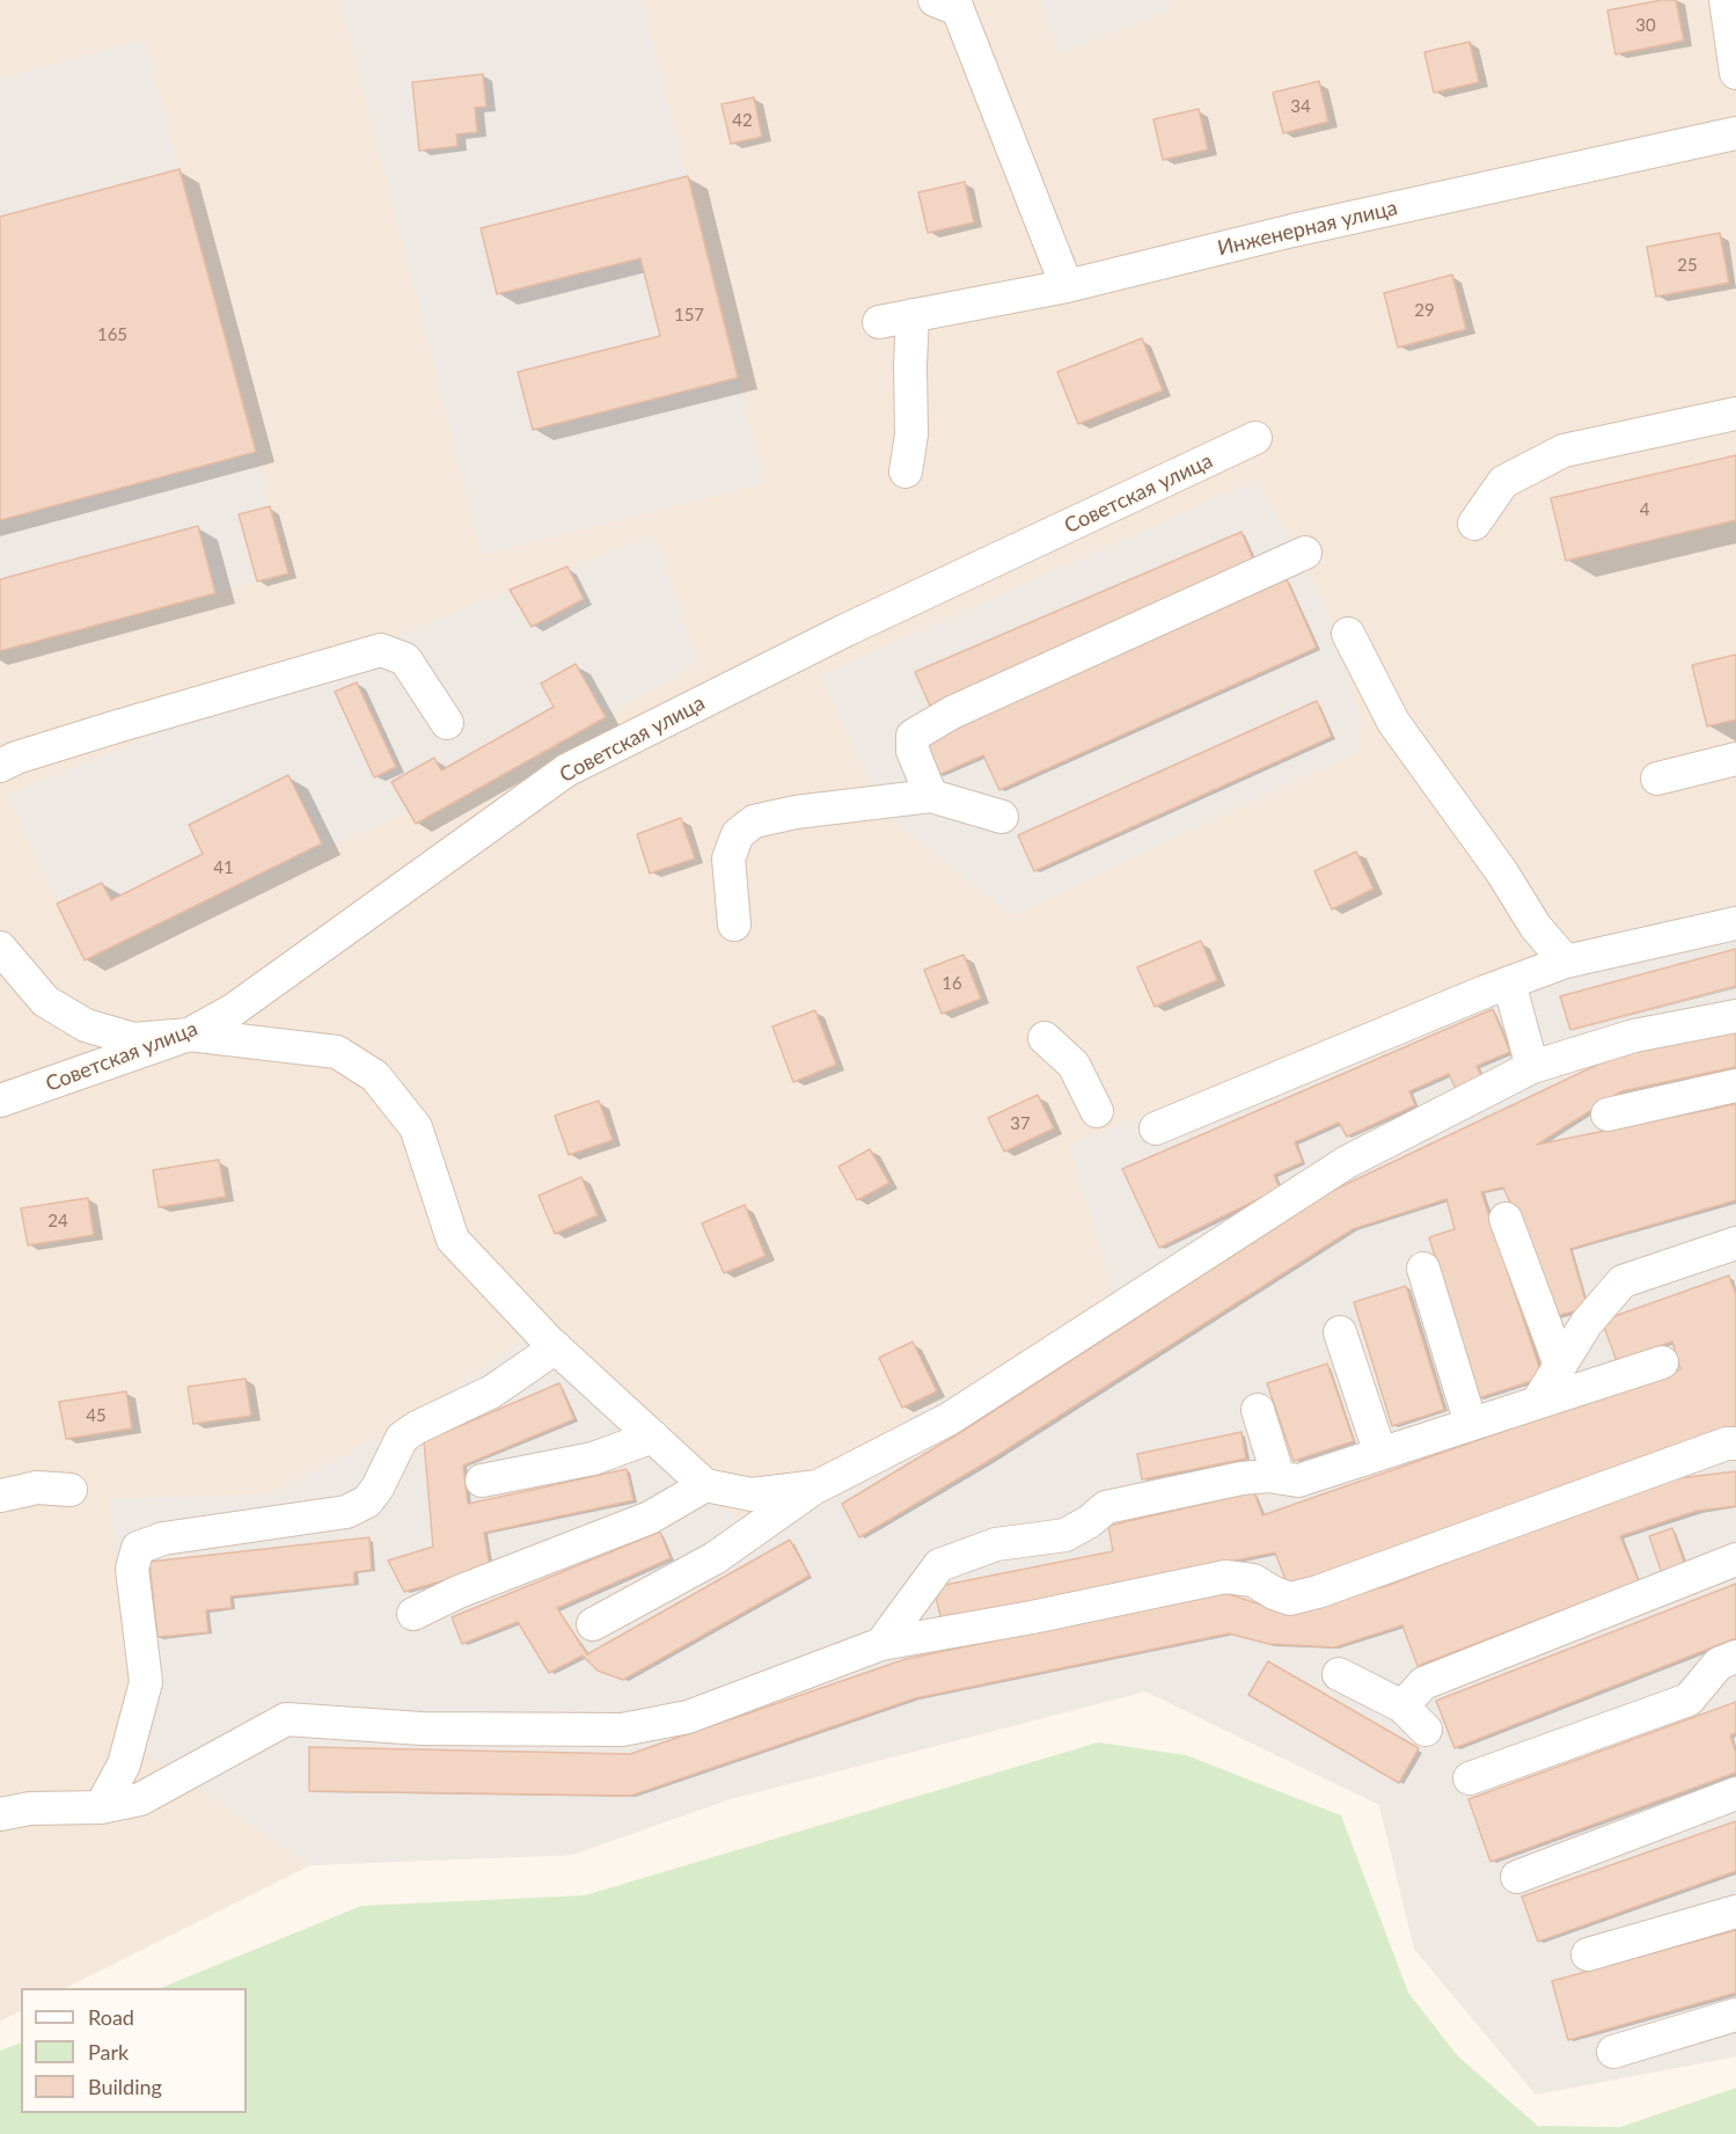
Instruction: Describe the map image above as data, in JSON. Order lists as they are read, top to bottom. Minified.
{"streets":{"street":["Инженерная улица","Советская улица"]},"house_numbers":["30","34","42","25","29","157","165","4","41","16","37","24","45"],"legend":["Road","Park","Building"]}
